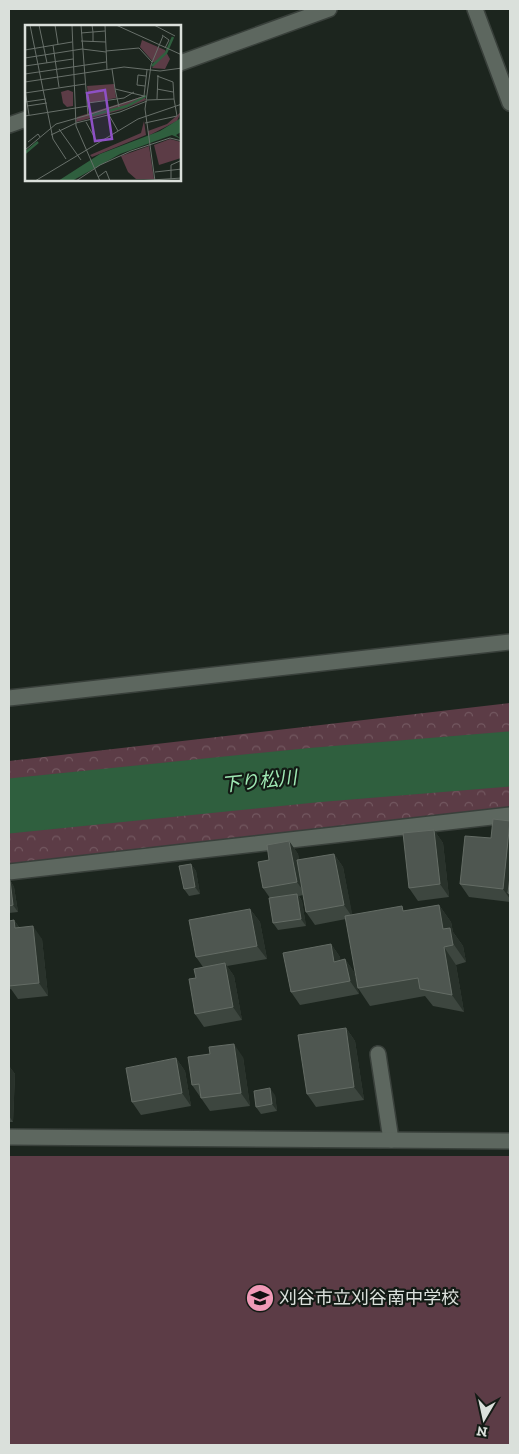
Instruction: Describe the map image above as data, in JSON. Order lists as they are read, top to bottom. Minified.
{"water":["下り松川"],"places":{"school or university":["刈谷市立刈谷南中学校"]},"north":"bottom"}
